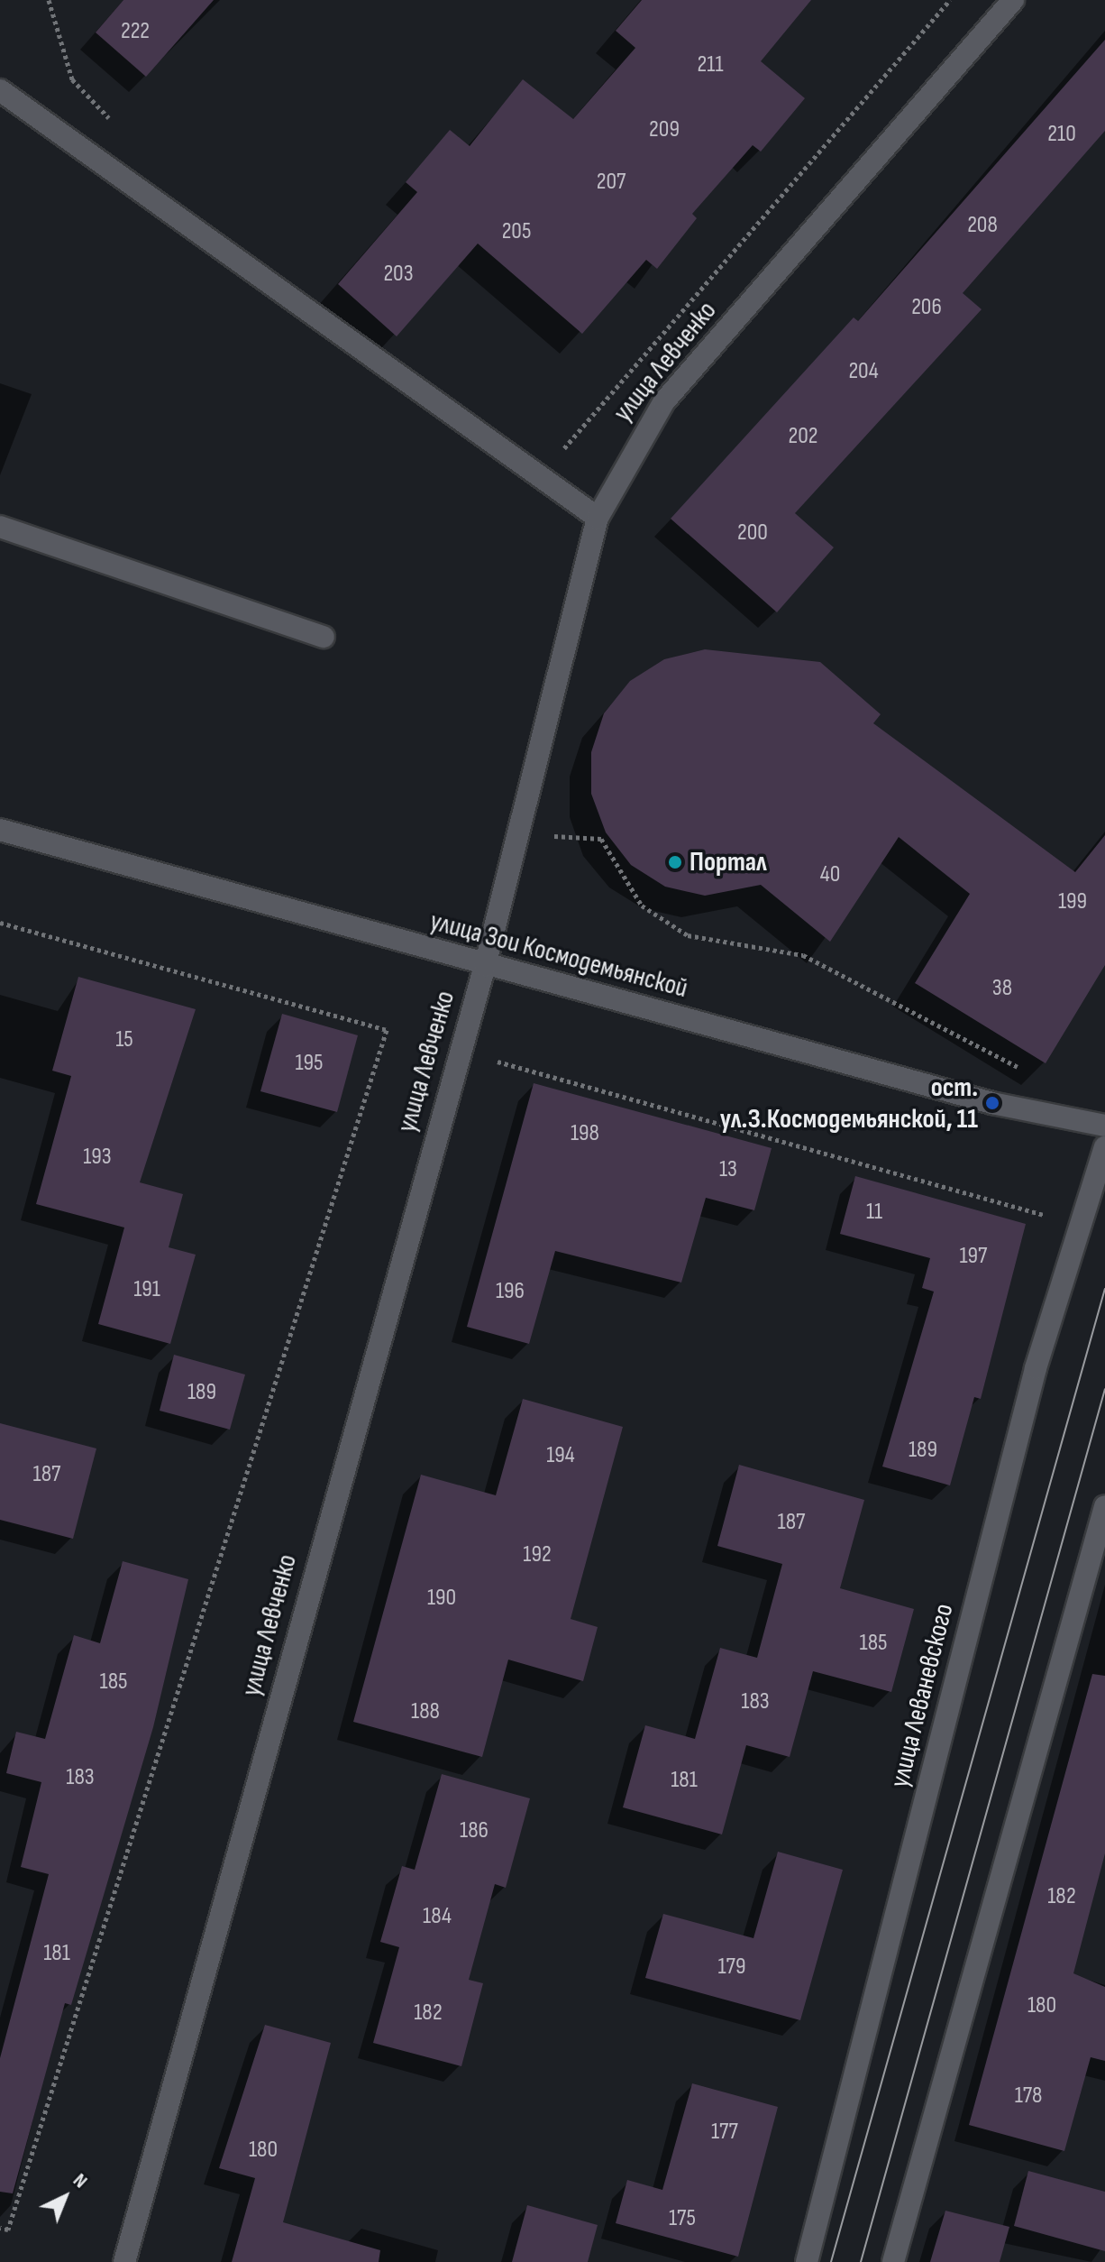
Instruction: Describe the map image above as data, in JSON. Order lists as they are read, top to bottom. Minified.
{"streets":{"street":["улица Левченко","улица Зои Космодемьянской","улица Леваневского"]},"crossings":[["улица Левченко","улица Зои Космодемьянской"]],"places":["Портал","ост. ул.З.Космодемьянской, 11"],"house_numbers":["222","211","209","210","207","208","205","203","206","204","202","200","40","199","38","15","195","198","193","13","11","197","191","196","189","189","194","187","187","192","190","185","185","183","188","183","181","186","182","184","181","179","180","182","178","177","180","175"],"north":"top right"}
